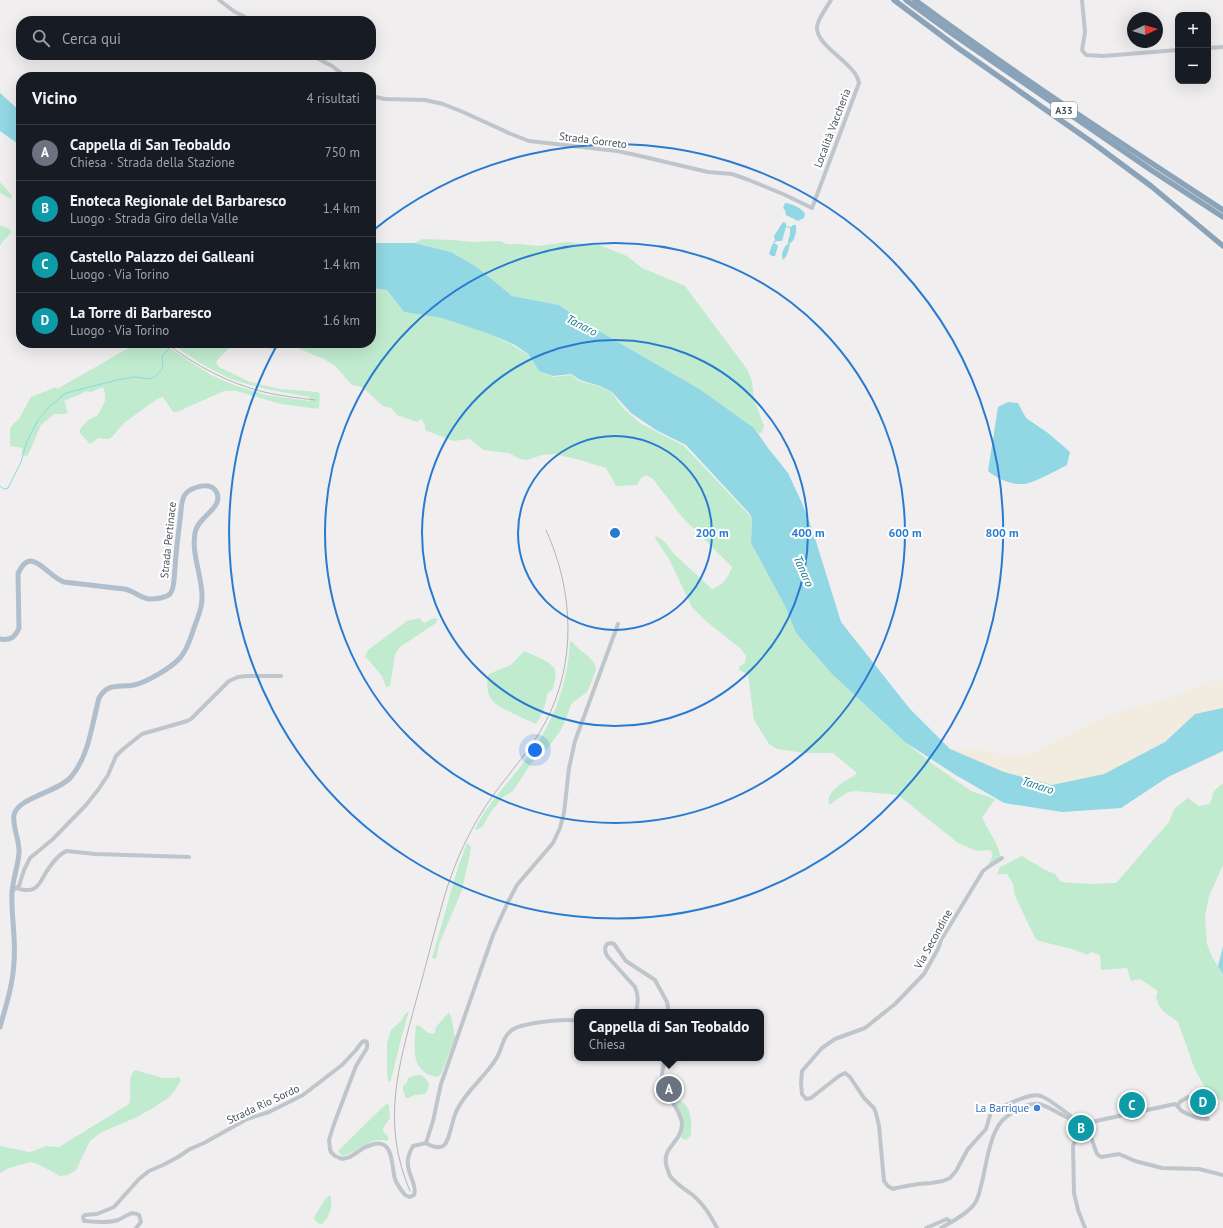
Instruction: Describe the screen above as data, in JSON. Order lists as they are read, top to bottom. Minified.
{"streets":{"highway":["A33"],"main road":["Strada Pertinace"],"street":["Località Vaccheria","Strada Gorreto","Via Secondine","Strada Rio Sordo"]},"crossings":[["Località Vaccheria","Strada Gorreto"]],"water":["Tanaro"],"places":["La Barrique"],"north":"right","page":{"map_buttons":["+","−"],"search":"Cerca qui","heading":["Vicino","4 risultati"],"list":[{"mark":"A","name":"Cappella di San Teobaldo","note":"Chiesa · Strada della Stazione","value":"750 m"},{"mark":"B","name":"Enoteca Regionale del Barbaresco","note":"Luogo · Strada Giro della Valle","value":"1.4 km"},{"mark":"C","name":"Castello Palazzo dei Galleani","note":"Luogo · Via Torino","value":"1.4 km"},{"mark":"D","name":"La Torre di Barbaresco","note":"Luogo · Via Torino","value":"1.6 km"}],"popup":["Cappella di San Teobaldo","Chiesa"],"pins":["A","D","C","B"]},"rings":["200 m","400 m","600 m","800 m"]}
